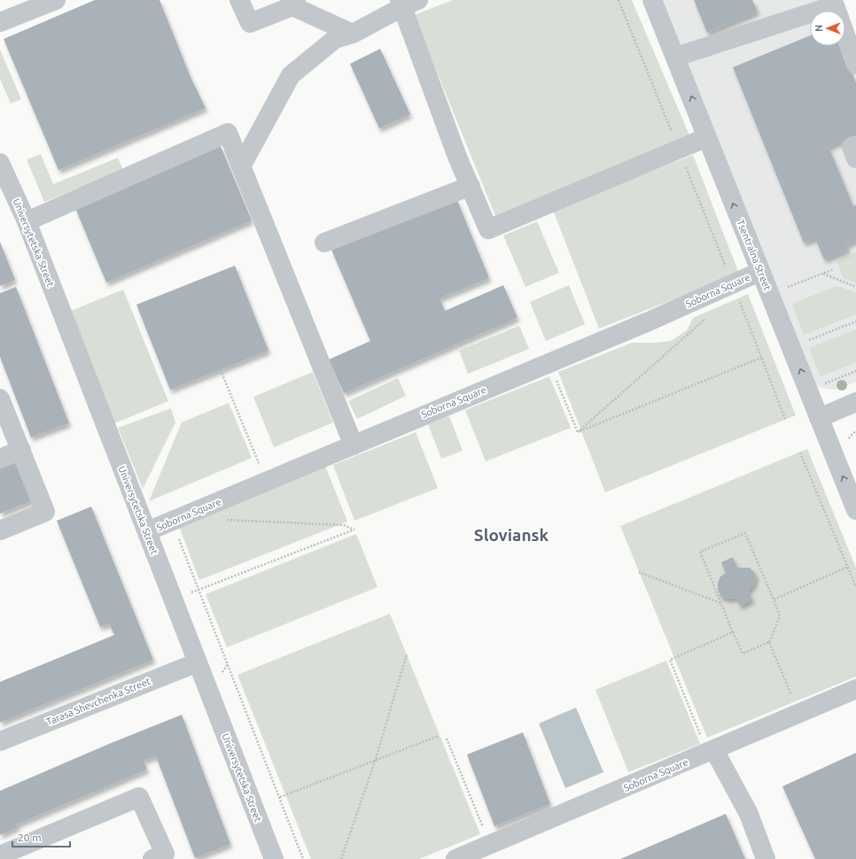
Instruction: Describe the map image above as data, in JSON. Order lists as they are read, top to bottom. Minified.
{"streets":{"street":["Universytetska Street","Tsentralna Street","Soborna Square","Tarasa Shevchenka Street"]},"crossings":[["Universytetska Street","Soborna Square"],["Universytetska Street","Tarasa Shevchenka Street"],["Tsentralna Street","Soborna Square"]],"one_way":["Tsentralna Street"],"districts":["Sloviansk"],"scale_bar":"20 m","north":"left"}
